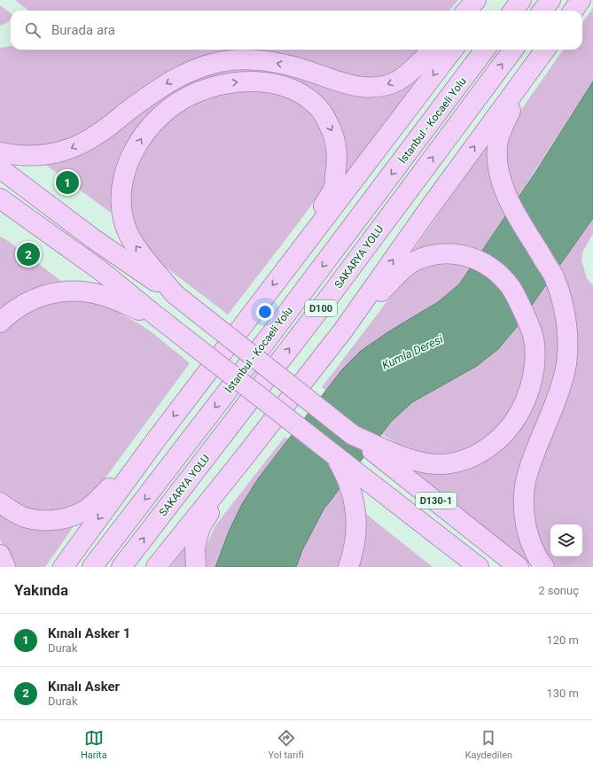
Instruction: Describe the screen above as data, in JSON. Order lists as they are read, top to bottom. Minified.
{"streets":{"highway":["İstanbul - Kocaeli Yolu","SAKARYA YOLU","D100","D130-1"]},"water":["Kumla Deresi"],"page":{"search":"Burada ara","pins":["1","2"],"heading":["Yakında","2 sonuç"],"list":[{"mark":"1","name":"Kınalı Asker 1","note":"Durak","value":"120 m"},{"mark":"2","name":"Kınalı Asker","note":"Durak","value":"130 m"}],"nav":["Harita","Yol tarifi","Kaydedilen"]}}
